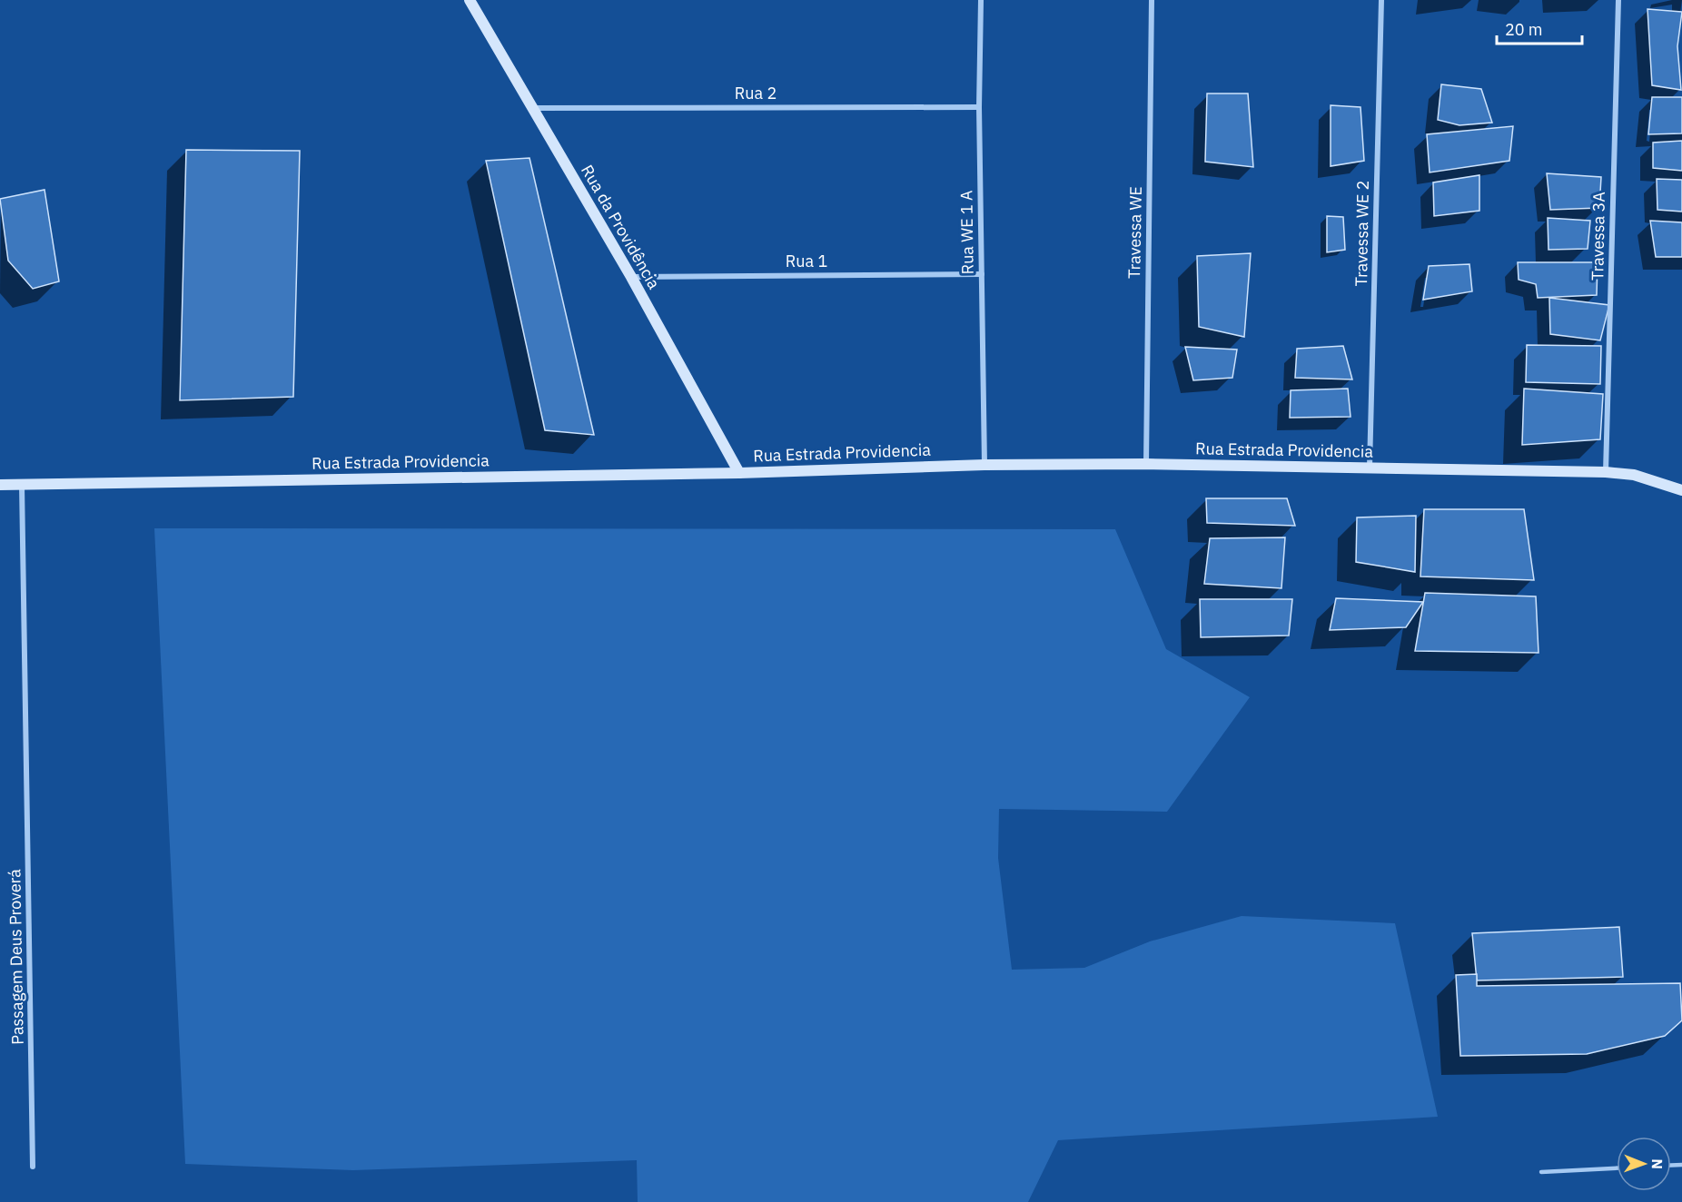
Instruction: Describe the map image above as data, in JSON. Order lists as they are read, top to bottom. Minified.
{"streets":{"main road":["Rua da Providência","Rua Estrada Providencia"],"street":["Rua 2","Rua WE 1 A","Travessa WE","Travessa WE 2","Travessa 3A","Rua 1","Passagem Deus Proverá"]},"crossings":[["Rua 2","Rua da Providência"],["Rua 2","Rua WE 1 A"],["Rua da Providência","Rua 1"],["Rua da Providência","Rua Estrada Providencia"],["Rua WE 1 A","Rua 1"],["Rua WE 1 A","Rua Estrada Providencia"],["Travessa WE","Rua Estrada Providencia"],["Travessa WE 2","Rua Estrada Providencia"],["Travessa 3A","Rua Estrada Providencia"],["Rua Estrada Providencia","Passagem Deus Proverá"]],"scale_bar":"20 m","north":"right"}
